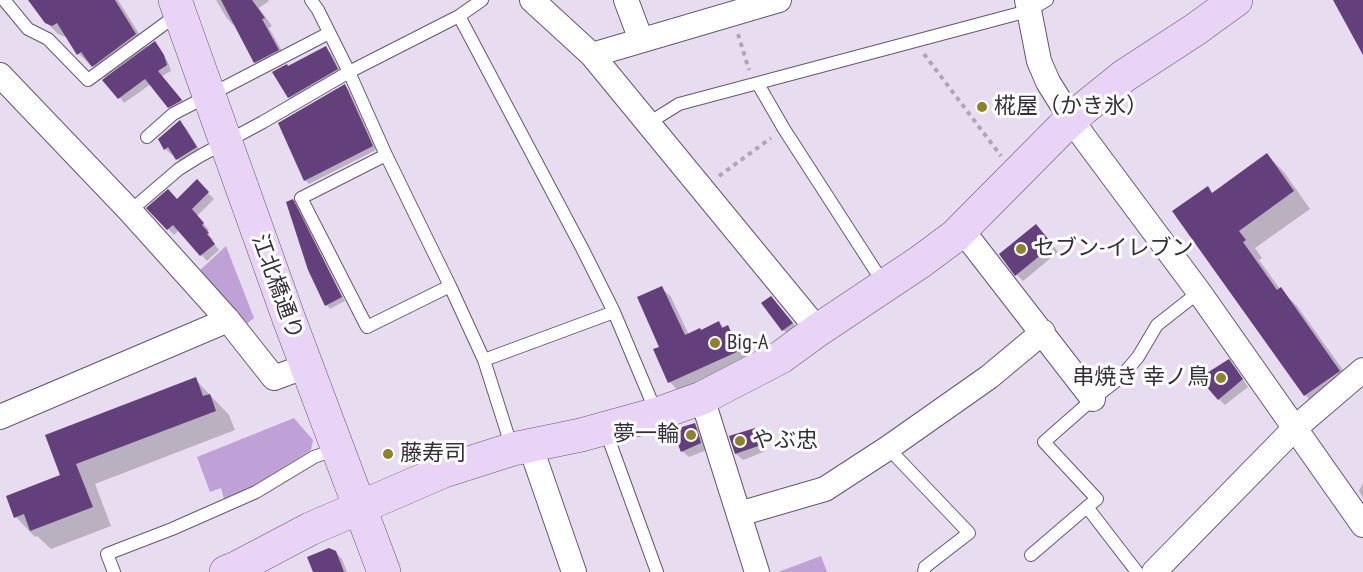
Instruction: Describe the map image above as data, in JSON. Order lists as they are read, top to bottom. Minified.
{"streets":{"street":["江北橋通り"]},"places":["椛屋（かき氷）","セブン-イレブン","Big-A","串焼き 幸ノ鳥","夢一輪","やぶ忠","藤寿司"]}
